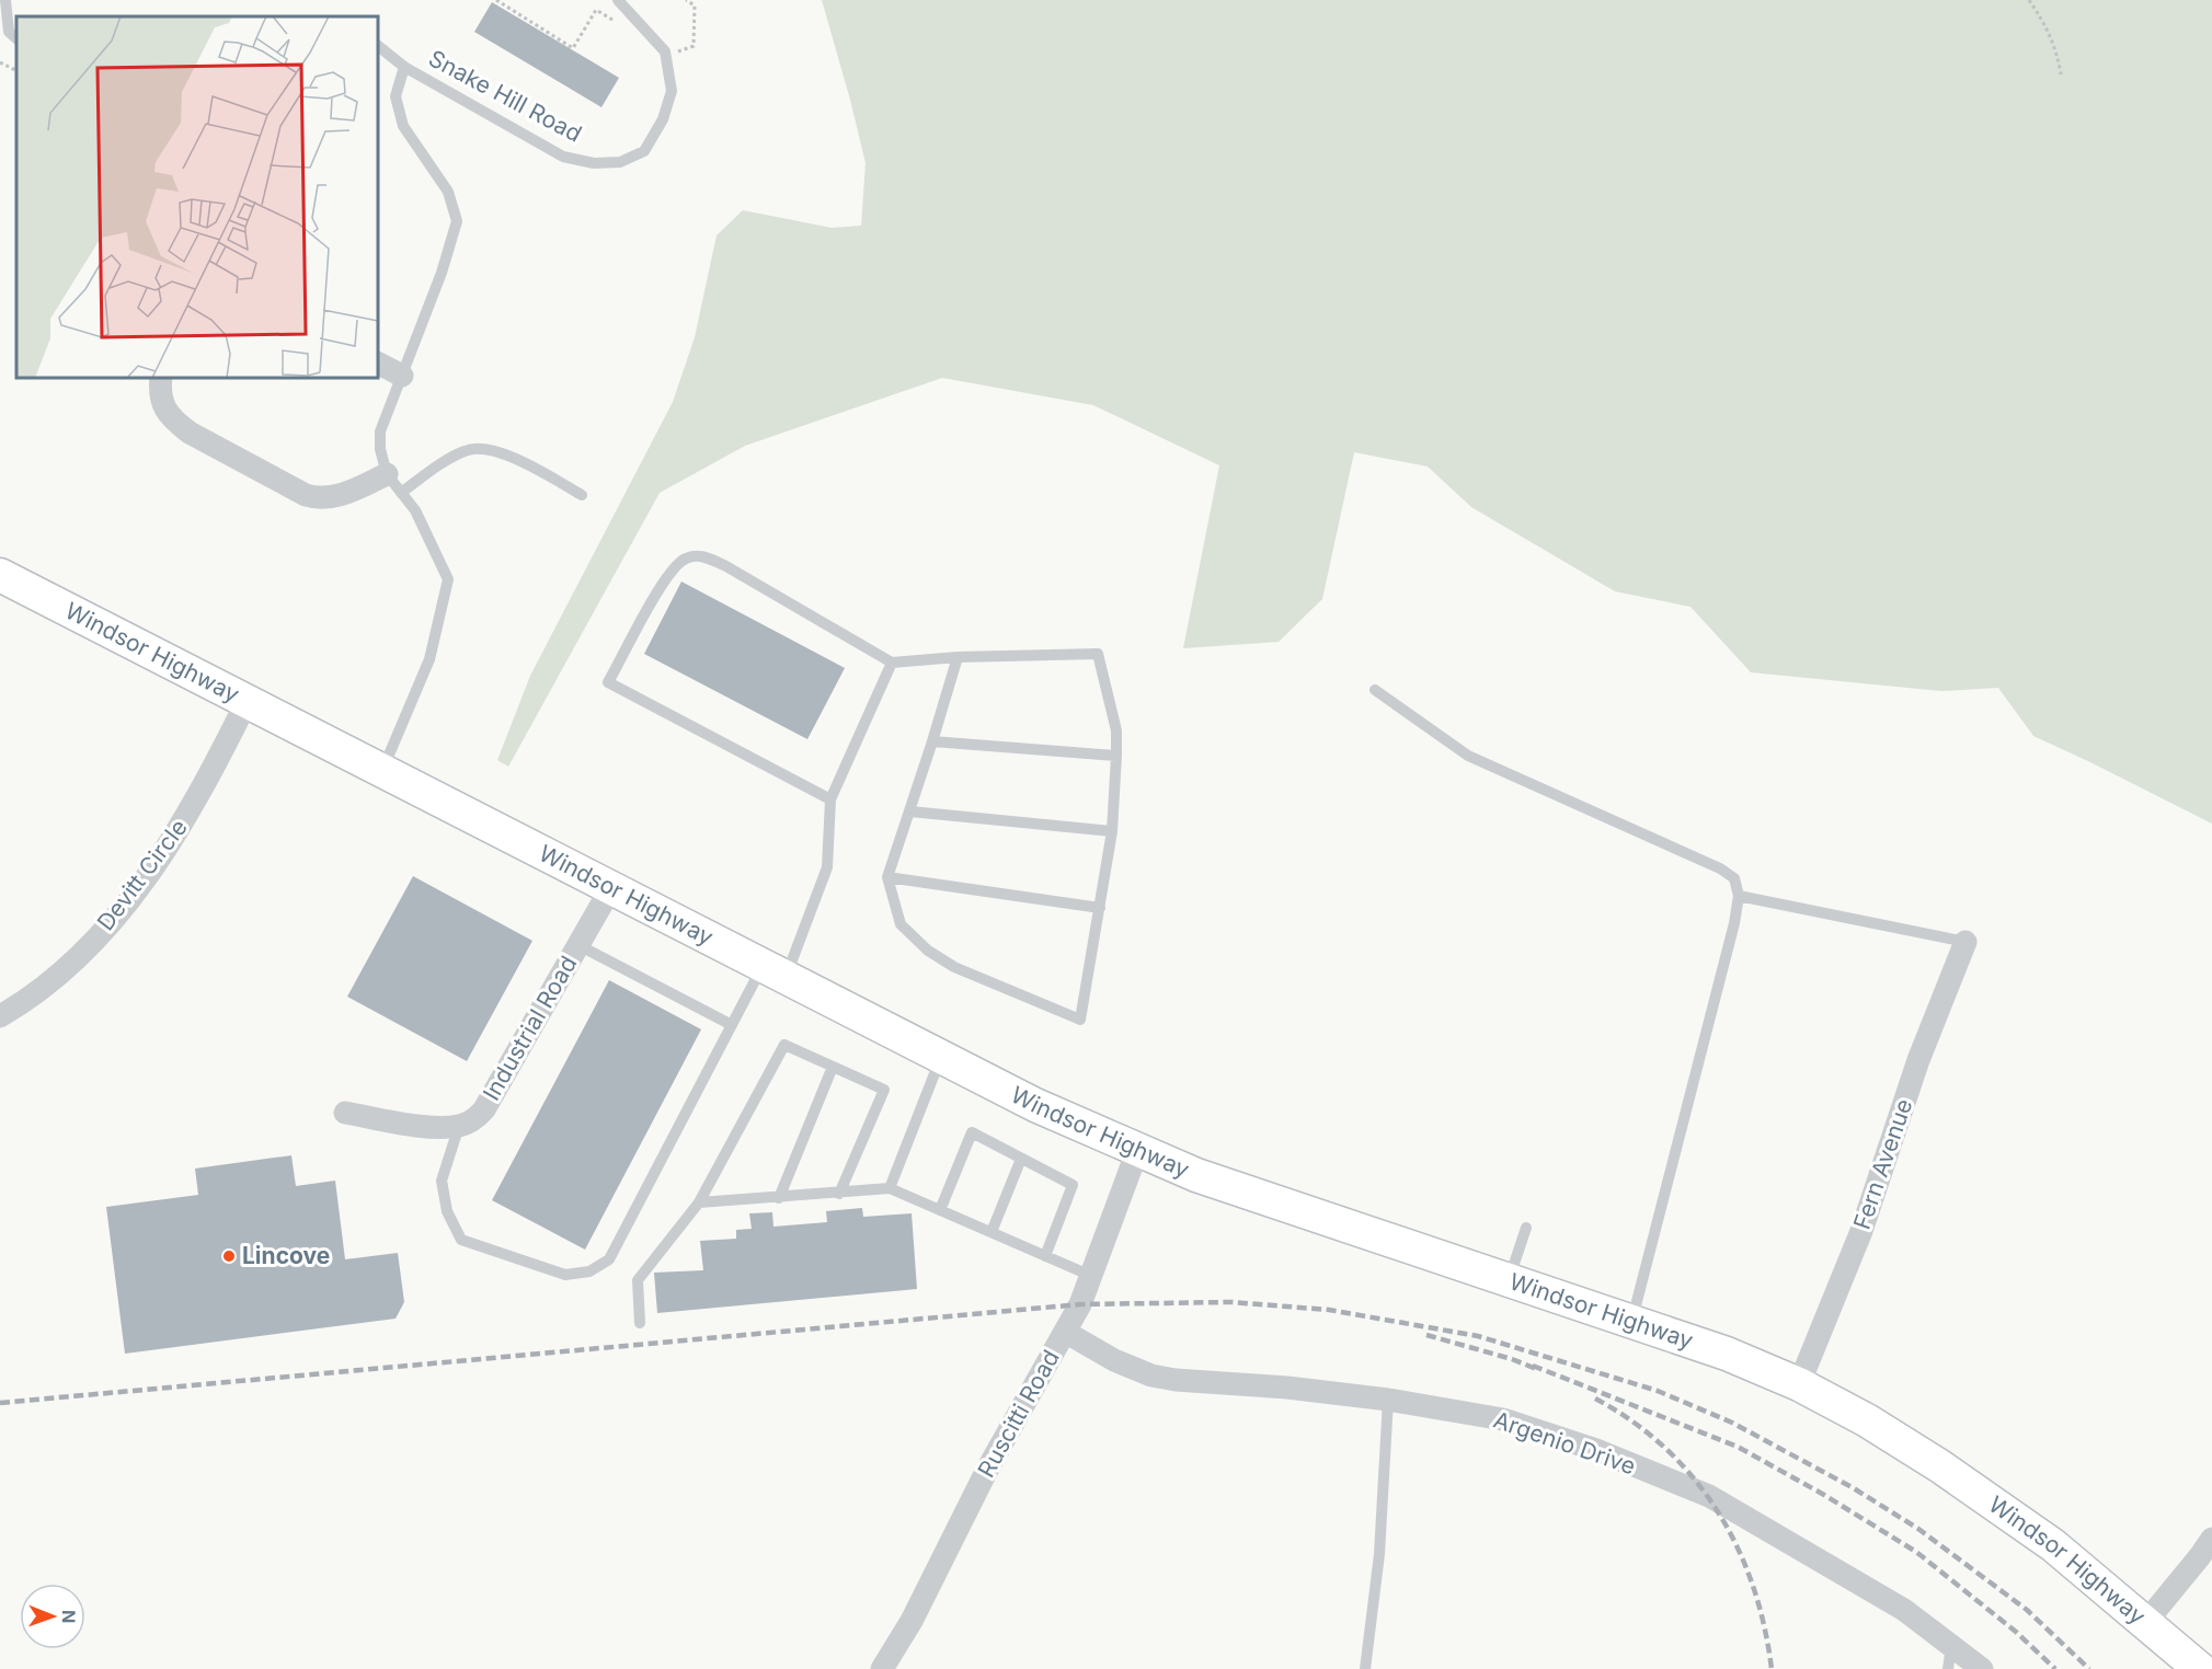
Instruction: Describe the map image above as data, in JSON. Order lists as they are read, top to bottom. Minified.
{"streets":{"main road":["Windsor Highway"],"street":["Devitt Circle","Industrial Road","Fern Avenue","Ruscitti Road","Argenio Drive"],"lane":["Snake Hill Road"]},"crossings":[["Snake Hill Road","Windsor Highway"],["Windsor Highway","Devitt Circle"],["Windsor Highway","Industrial Road"],["Windsor Highway","Fern Avenue"],["Windsor Highway","Ruscitti Road"],["Ruscitti Road","Argenio Drive"]],"places":["Lincove"],"north":"right"}
